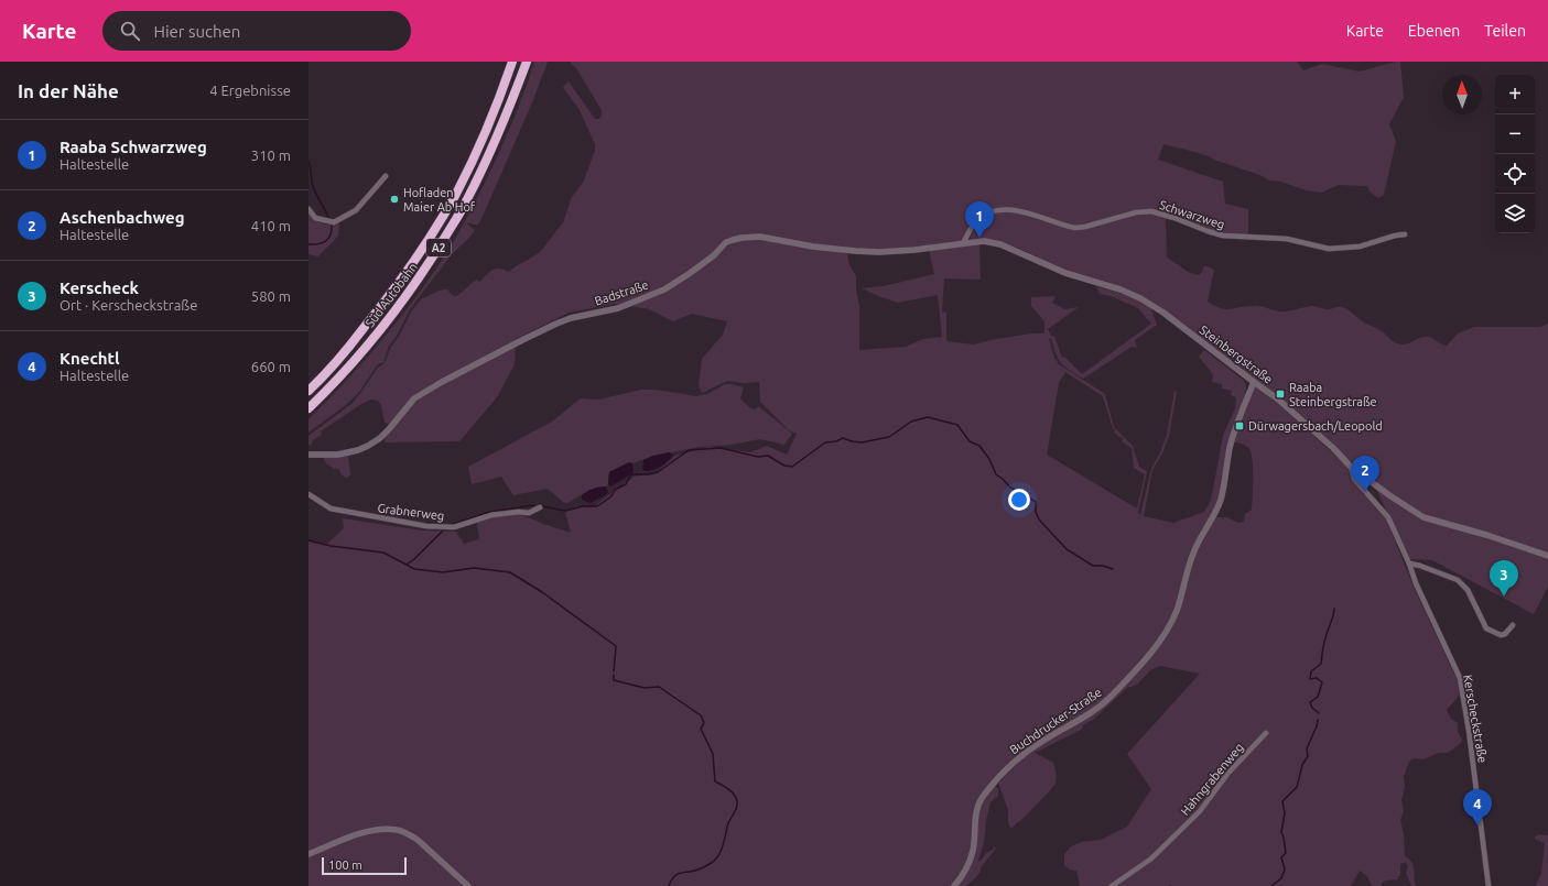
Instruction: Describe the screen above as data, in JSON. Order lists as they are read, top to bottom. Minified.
{"streets":{"highway":["A2","Süd Autobahn"],"street":["Schwarzweg","Badstraße","Steinbergstraße","Grabnerweg","Kerscheckstraße","Buchdrucker-Straße","Hahngrabenweg"]},"crossings":[["Schwarzweg","Badstraße"],["Schwarzweg","Steinbergstraße"],["Badstraße","Steinbergstraße"],["Steinbergstraße","Kerscheckstraße"],["Steinbergstraße","Buchdrucker-Straße"]],"places":{"other":["Hofladen Maier Ab Hof"],"transit":["Raaba Steinbergstraße","Dürwagersbach/Leopold"]},"scale_bar":"100 m","north":"top","page":{"header":"Karte","search":"Hier suchen","nav":["Karte","Ebenen","Teilen"],"heading":["In der Nähe","4 Ergebnisse"],"map_buttons":["+","−"],"list":[{"mark":"1","name":"Raaba Schwarzweg","note":"Haltestelle","value":"310 m"},{"mark":"2","name":"Aschenbachweg","note":"Haltestelle","value":"410 m"},{"mark":"3","name":"Kerscheck","note":"Ort · Kerscheckstraße","value":"580 m"},{"mark":"4","name":"Knechtl","note":"Haltestelle","value":"660 m"}],"pins":["1","2","3","4"],"scale":"100 m"}}
